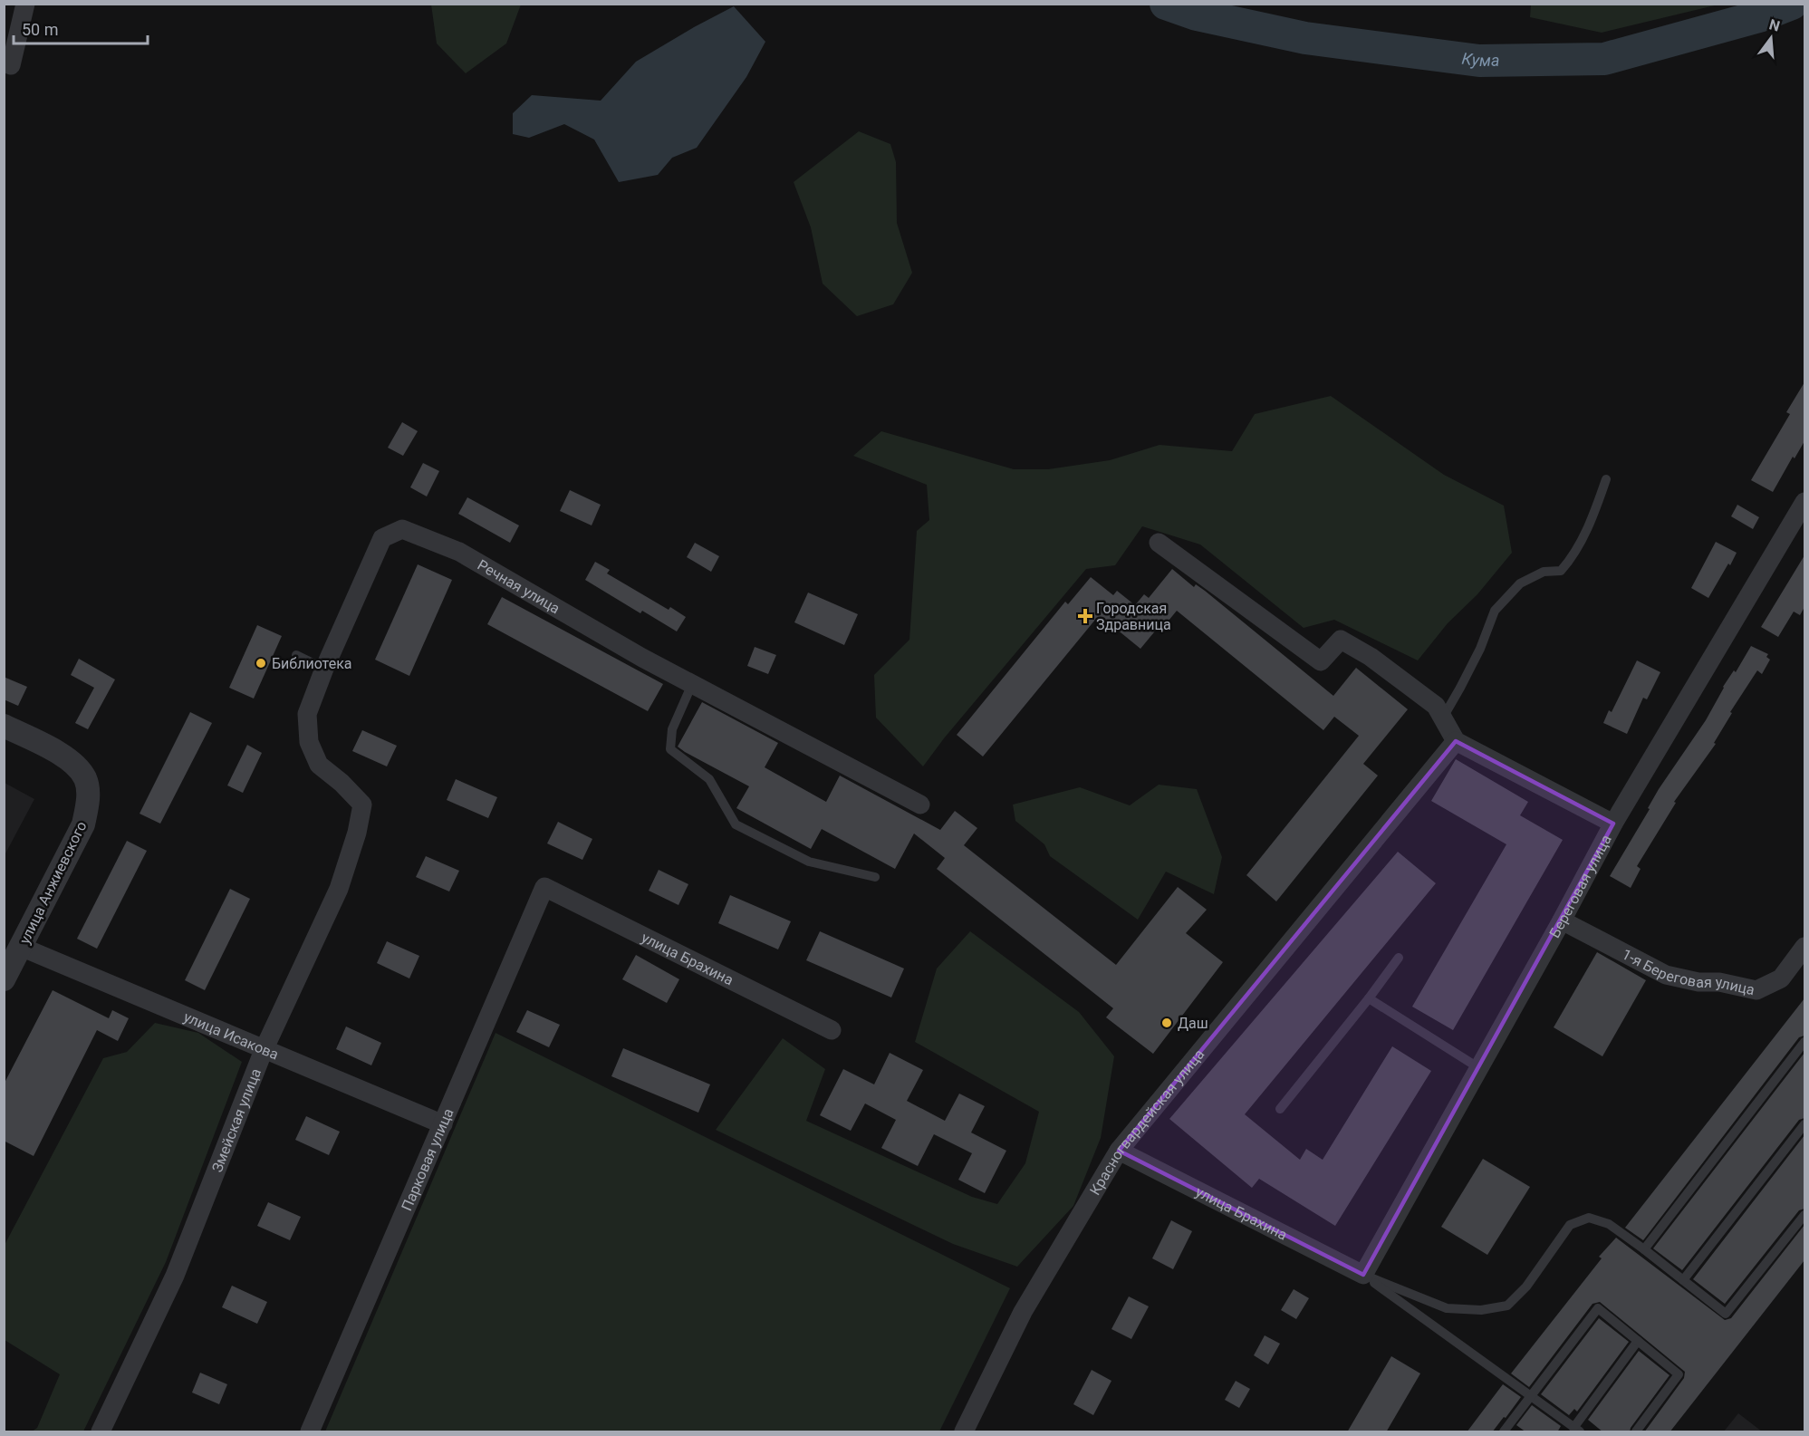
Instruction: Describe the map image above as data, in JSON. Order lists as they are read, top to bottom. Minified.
{"streets":{"street":["Речная улица","улица Анжиевского","Береговая улица","улица Брахина","1-я Береговая улица","улица Исакова","Змейская улица","Красногвардейская улица","Парковая улица"]},"crossings":[["Речная улица","Змейская улица"],["улица Анжиевского","улица Исакова"],["Береговая улица","улица Брахина"],["Береговая улица","1-я Береговая улица"],["улица Брахина","Красногвардейская улица"],["улица Брахина","Парковая улица"],["улица Исакова","Змейская улица"],["улица Исакова","Парковая улица"]],"water":["Кума"],"places":{"health":["Городская Здравница"],"other":["Библиотека","Даш"]},"scale_bar":"50 m","north":"top"}
